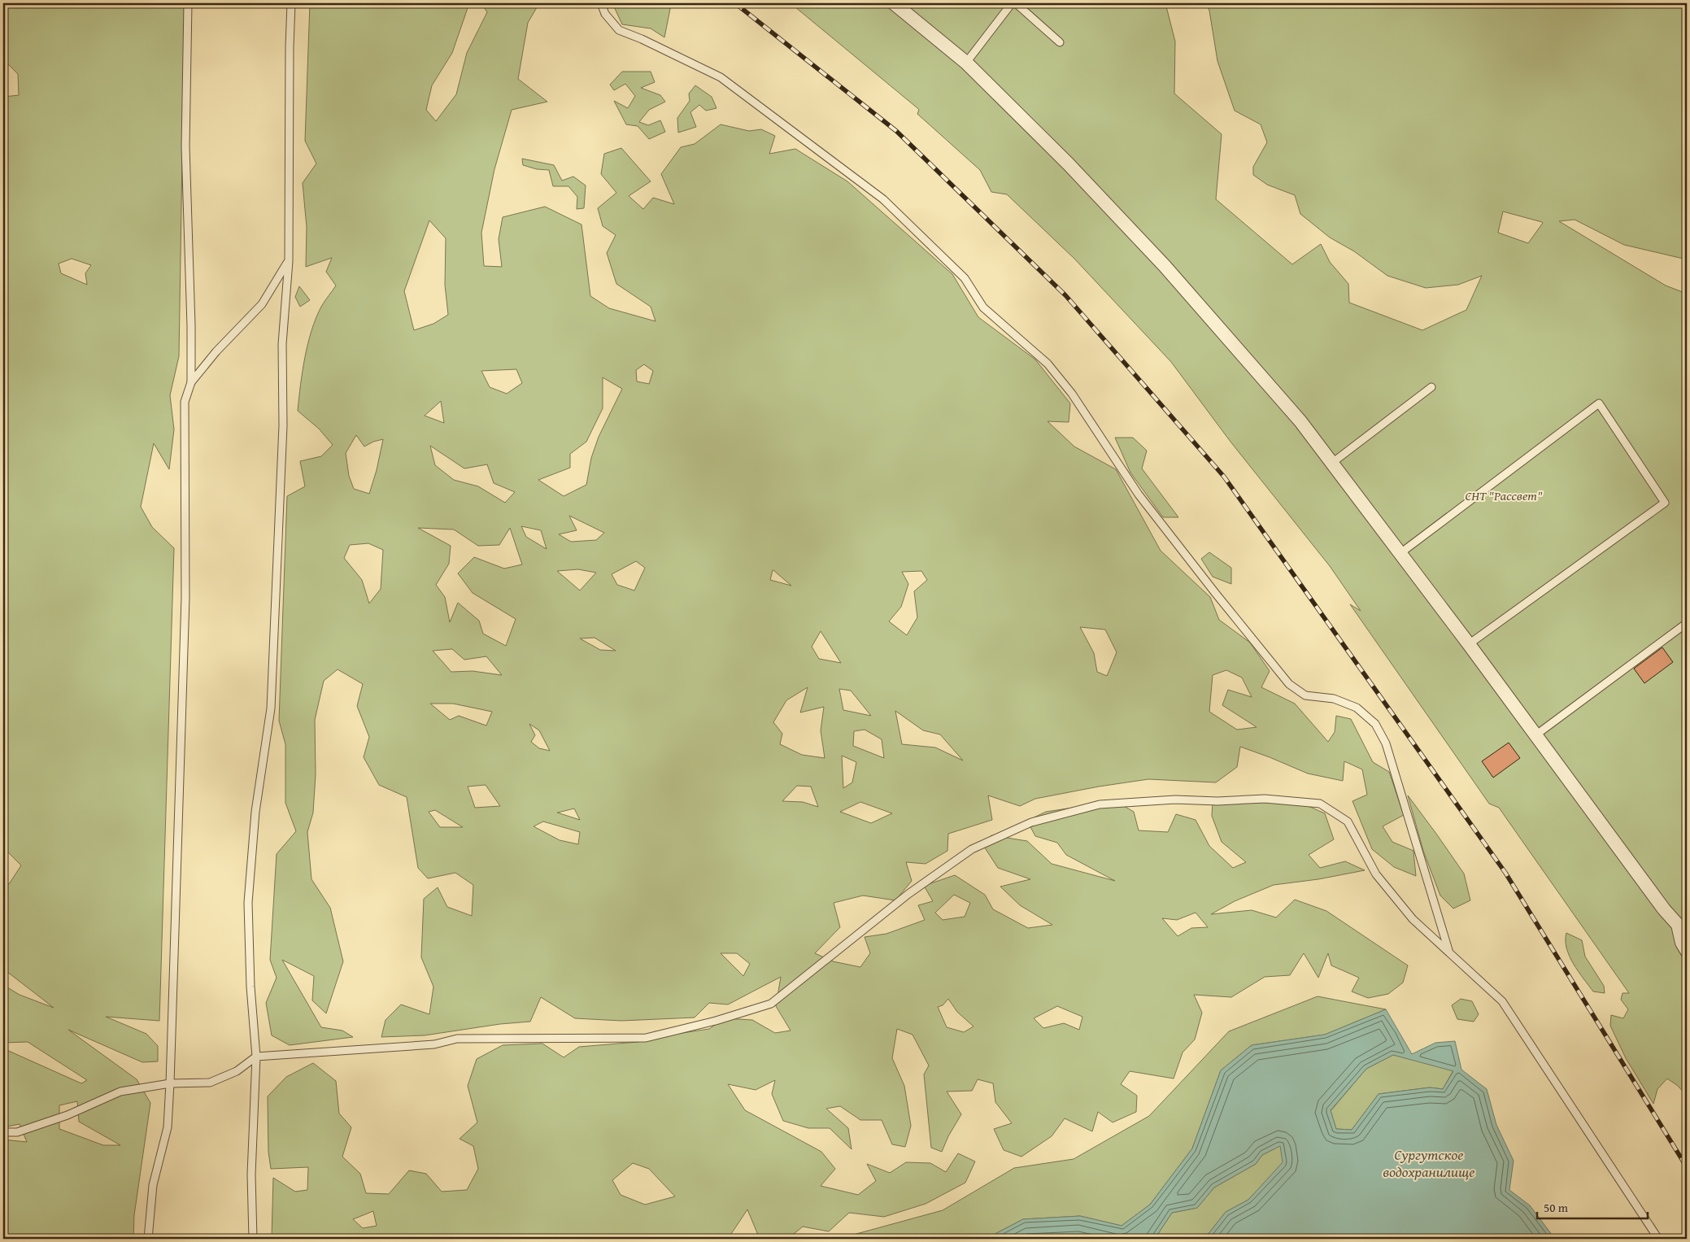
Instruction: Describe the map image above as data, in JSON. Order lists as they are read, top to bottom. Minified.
{"water":["Сургутское водохранилище"],"parks":["СНТ \"Рассвет\""],"scale_bar":"50 m"}
